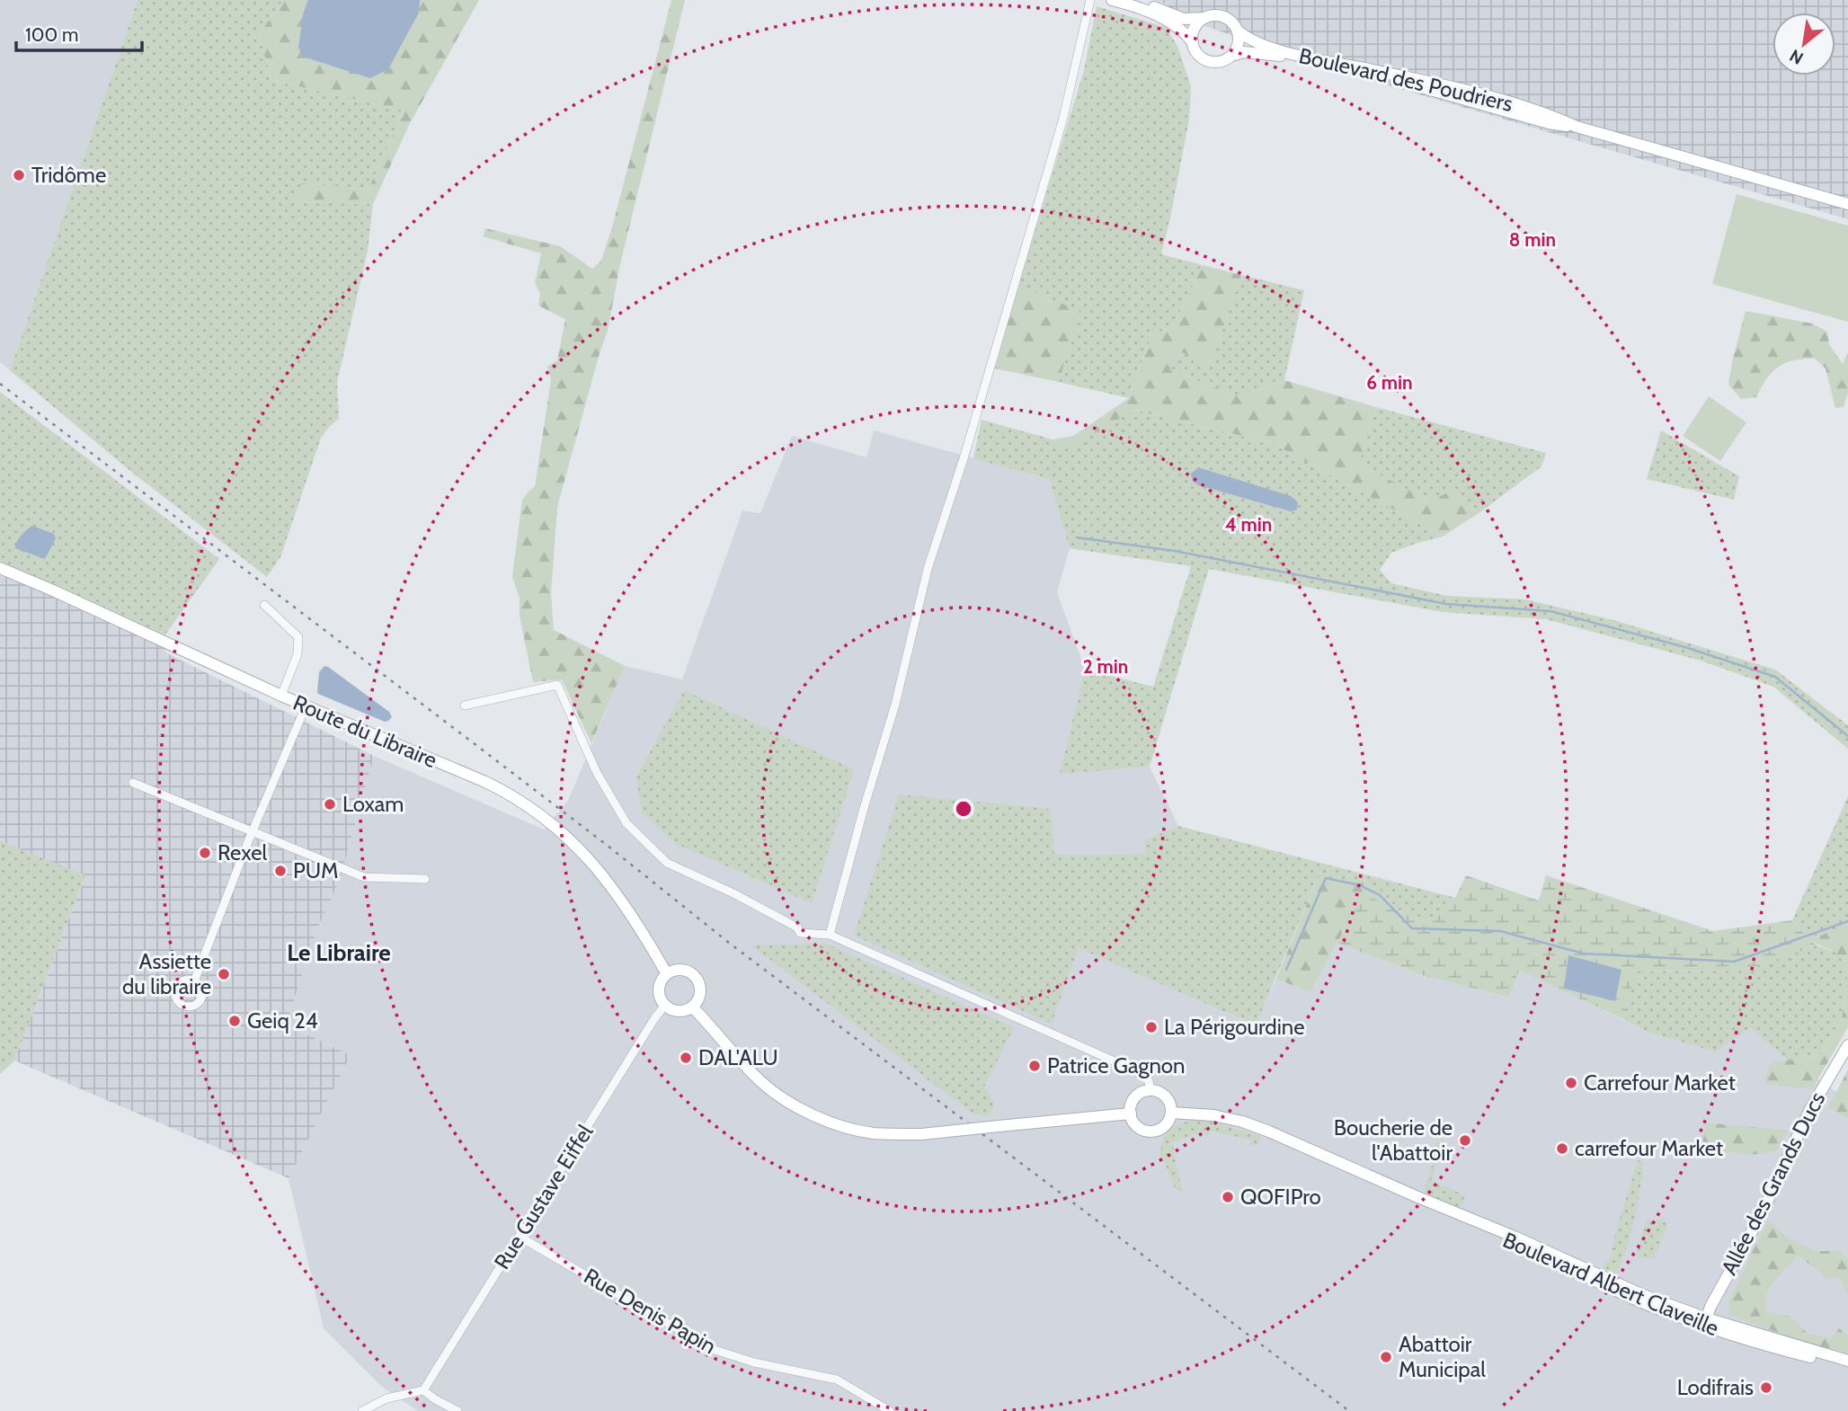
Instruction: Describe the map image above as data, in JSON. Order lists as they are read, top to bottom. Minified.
{"streets":{"main road":["Boulevard des Poudriers","Route du Libraire","Allée des Grands Ducs","Boulevard Albert Claveille"],"street":["Rue Gustave Eiffel","Rue Denis Papin"]},"crossings":[["Route du Libraire","Rue Gustave Eiffel"],["Allée des Grands Ducs","Boulevard Albert Claveille"],["Rue Gustave Eiffel","Rue Denis Papin"]],"districts":["Le Libraire"],"places":["Tridôme","Loxam","Rexel","PUM","Assiette du libraire","Geiq 24","La Périgourdine","DAL'ALU","Patrice Gagnon","Carrefour Market","Boucherie de l'Abattoir","carrefour Market","QOFIPro","Abattoir Municipal","Lodifrais"],"scale_bar":"100 m","north":"bottom left","rings":["8 min","6 min","4 min","2 min"]}
